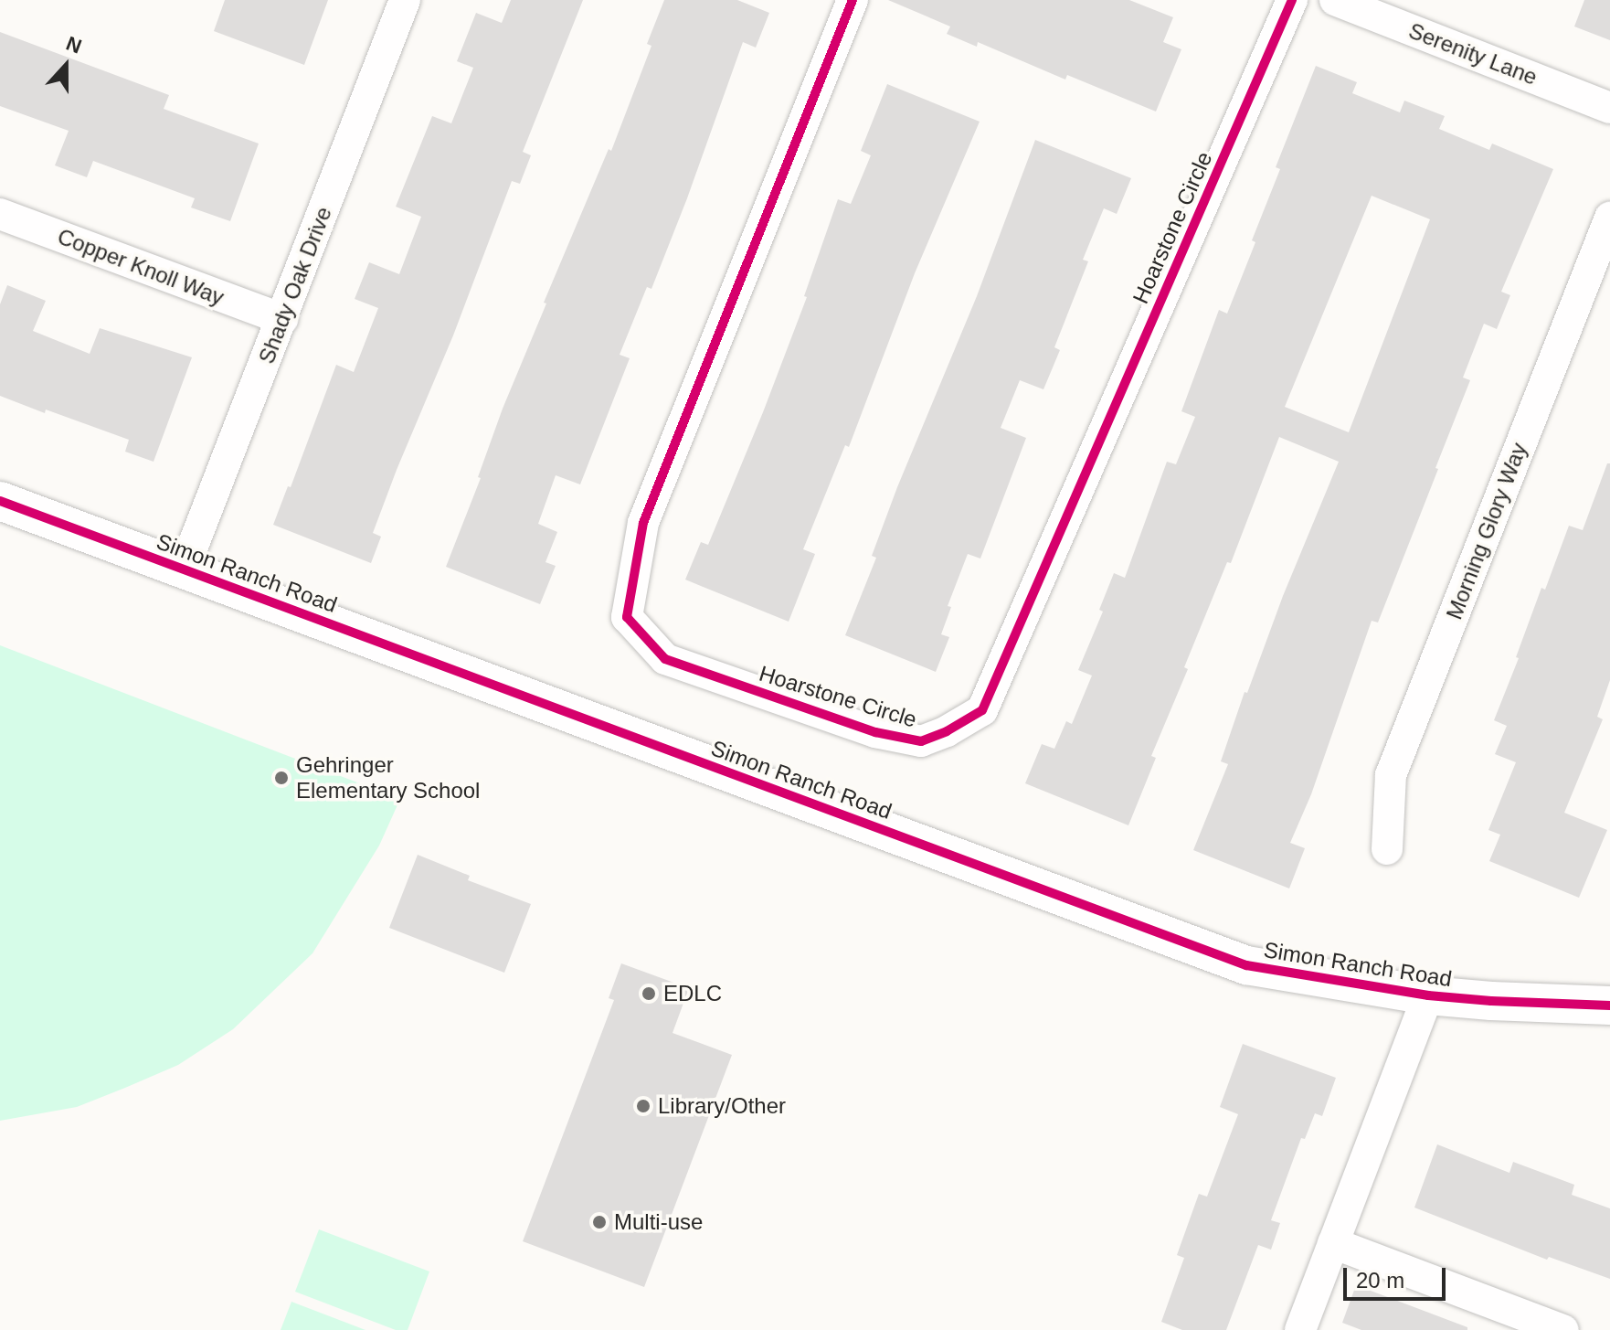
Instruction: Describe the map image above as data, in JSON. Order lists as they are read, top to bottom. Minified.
{"streets":{"street":["Serenity Lane","Hoarstone Circle","Copper Knoll Way","Shady Oak Drive","Morning Glory Way","Simon Ranch Road"]},"crossings":[["Copper Knoll Way","Shady Oak Drive"],["Shady Oak Drive","Simon Ranch Road"]],"places":["Gehringer Elementary School","EDLC","Library/Other","Multi-use"],"scale_bar":"20 m","north":"top"}
